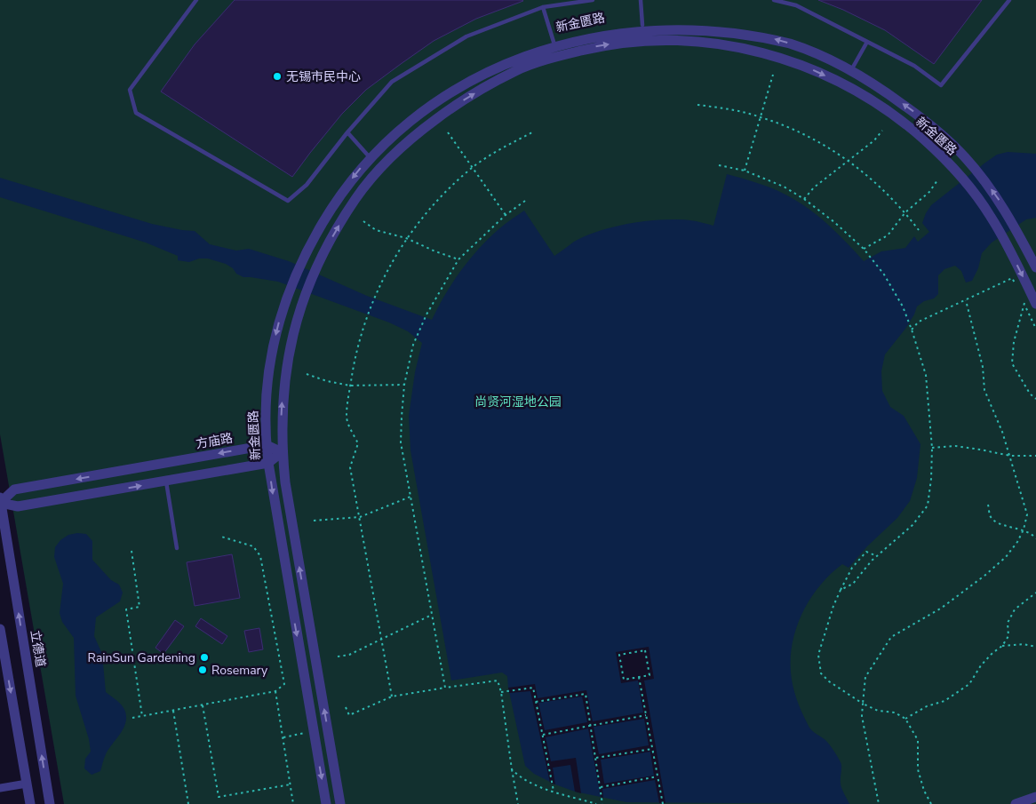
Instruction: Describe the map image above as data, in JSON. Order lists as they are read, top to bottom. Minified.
{"streets":{"street":["新金匮路","方庙路","立德道"]},"crossings":[["新金匮路","方庙路"],["方庙路","立德道"]],"parks":["尚贤河湿地公园"],"places":["无锡市民中心","RainSun Gardening","Rosemary"]}
